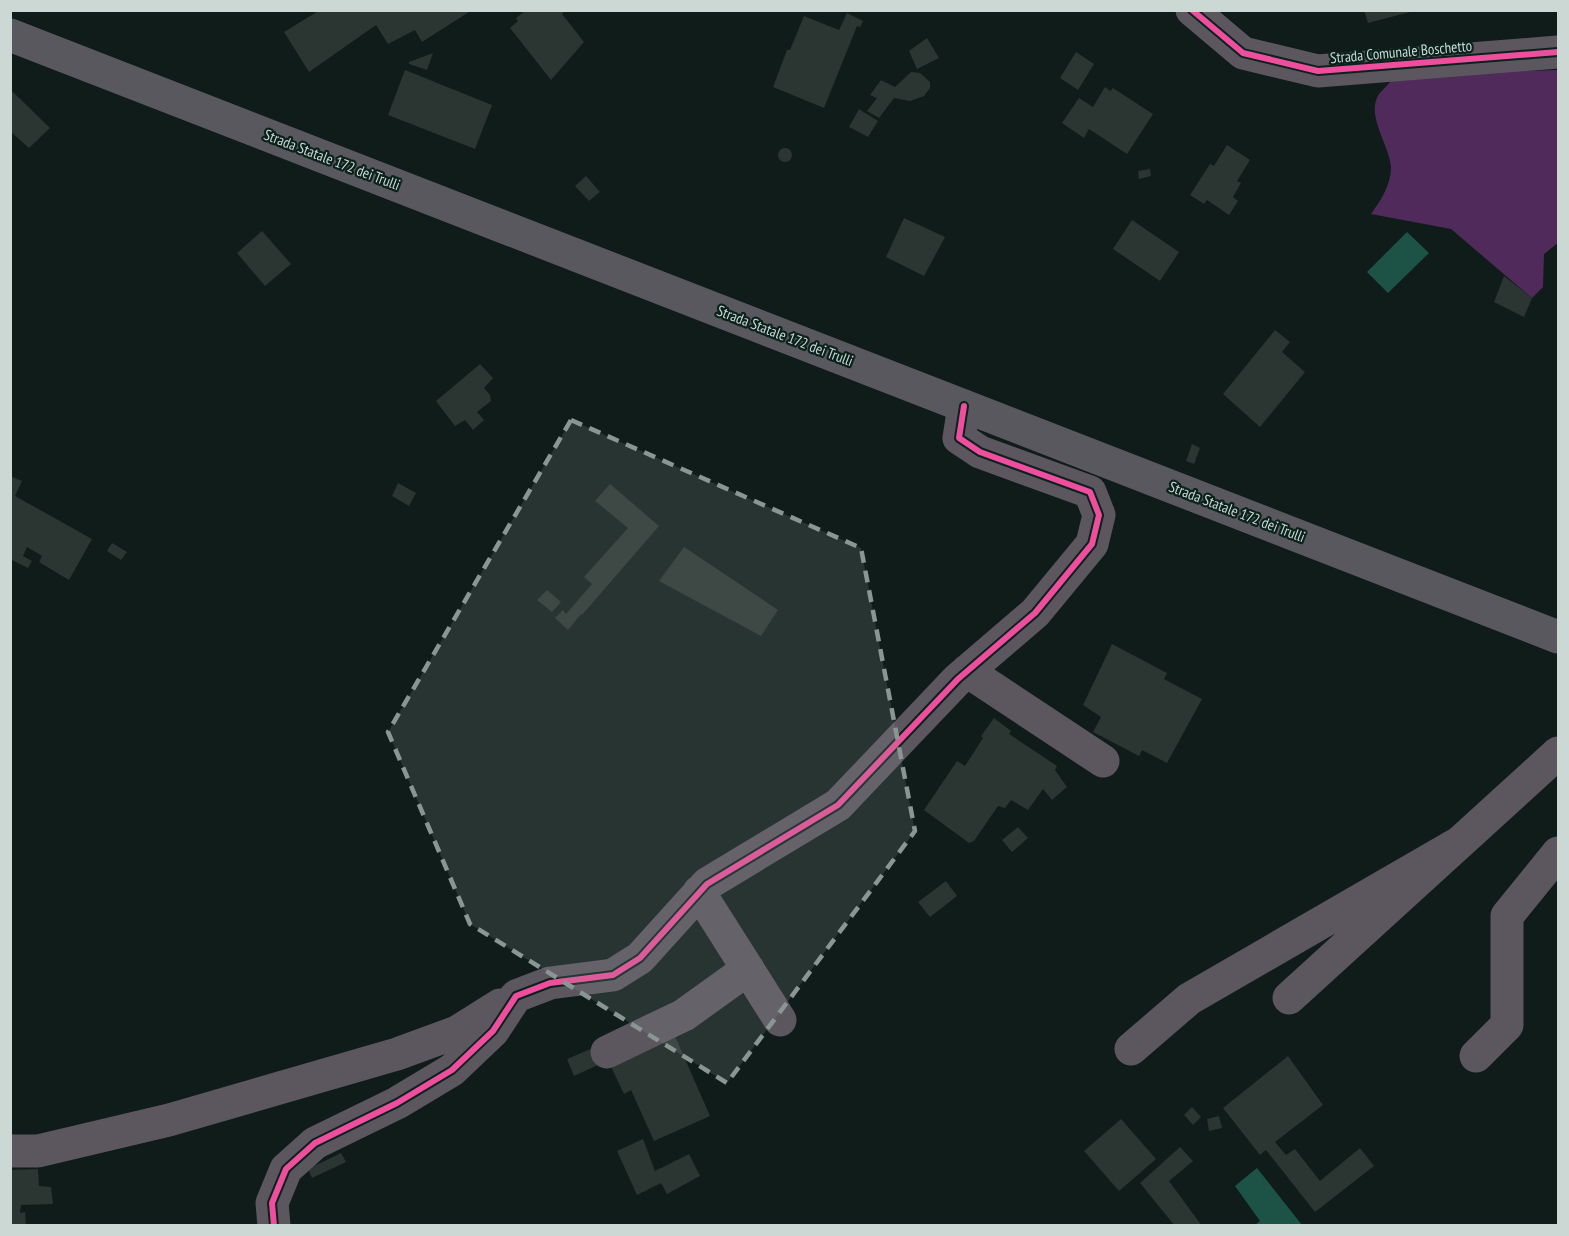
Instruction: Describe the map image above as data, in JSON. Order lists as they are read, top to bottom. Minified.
{"streets":{"main road":["Strada Statale 172 dei Trulli"],"street":["Strada Comunale Boschetto"]}}
